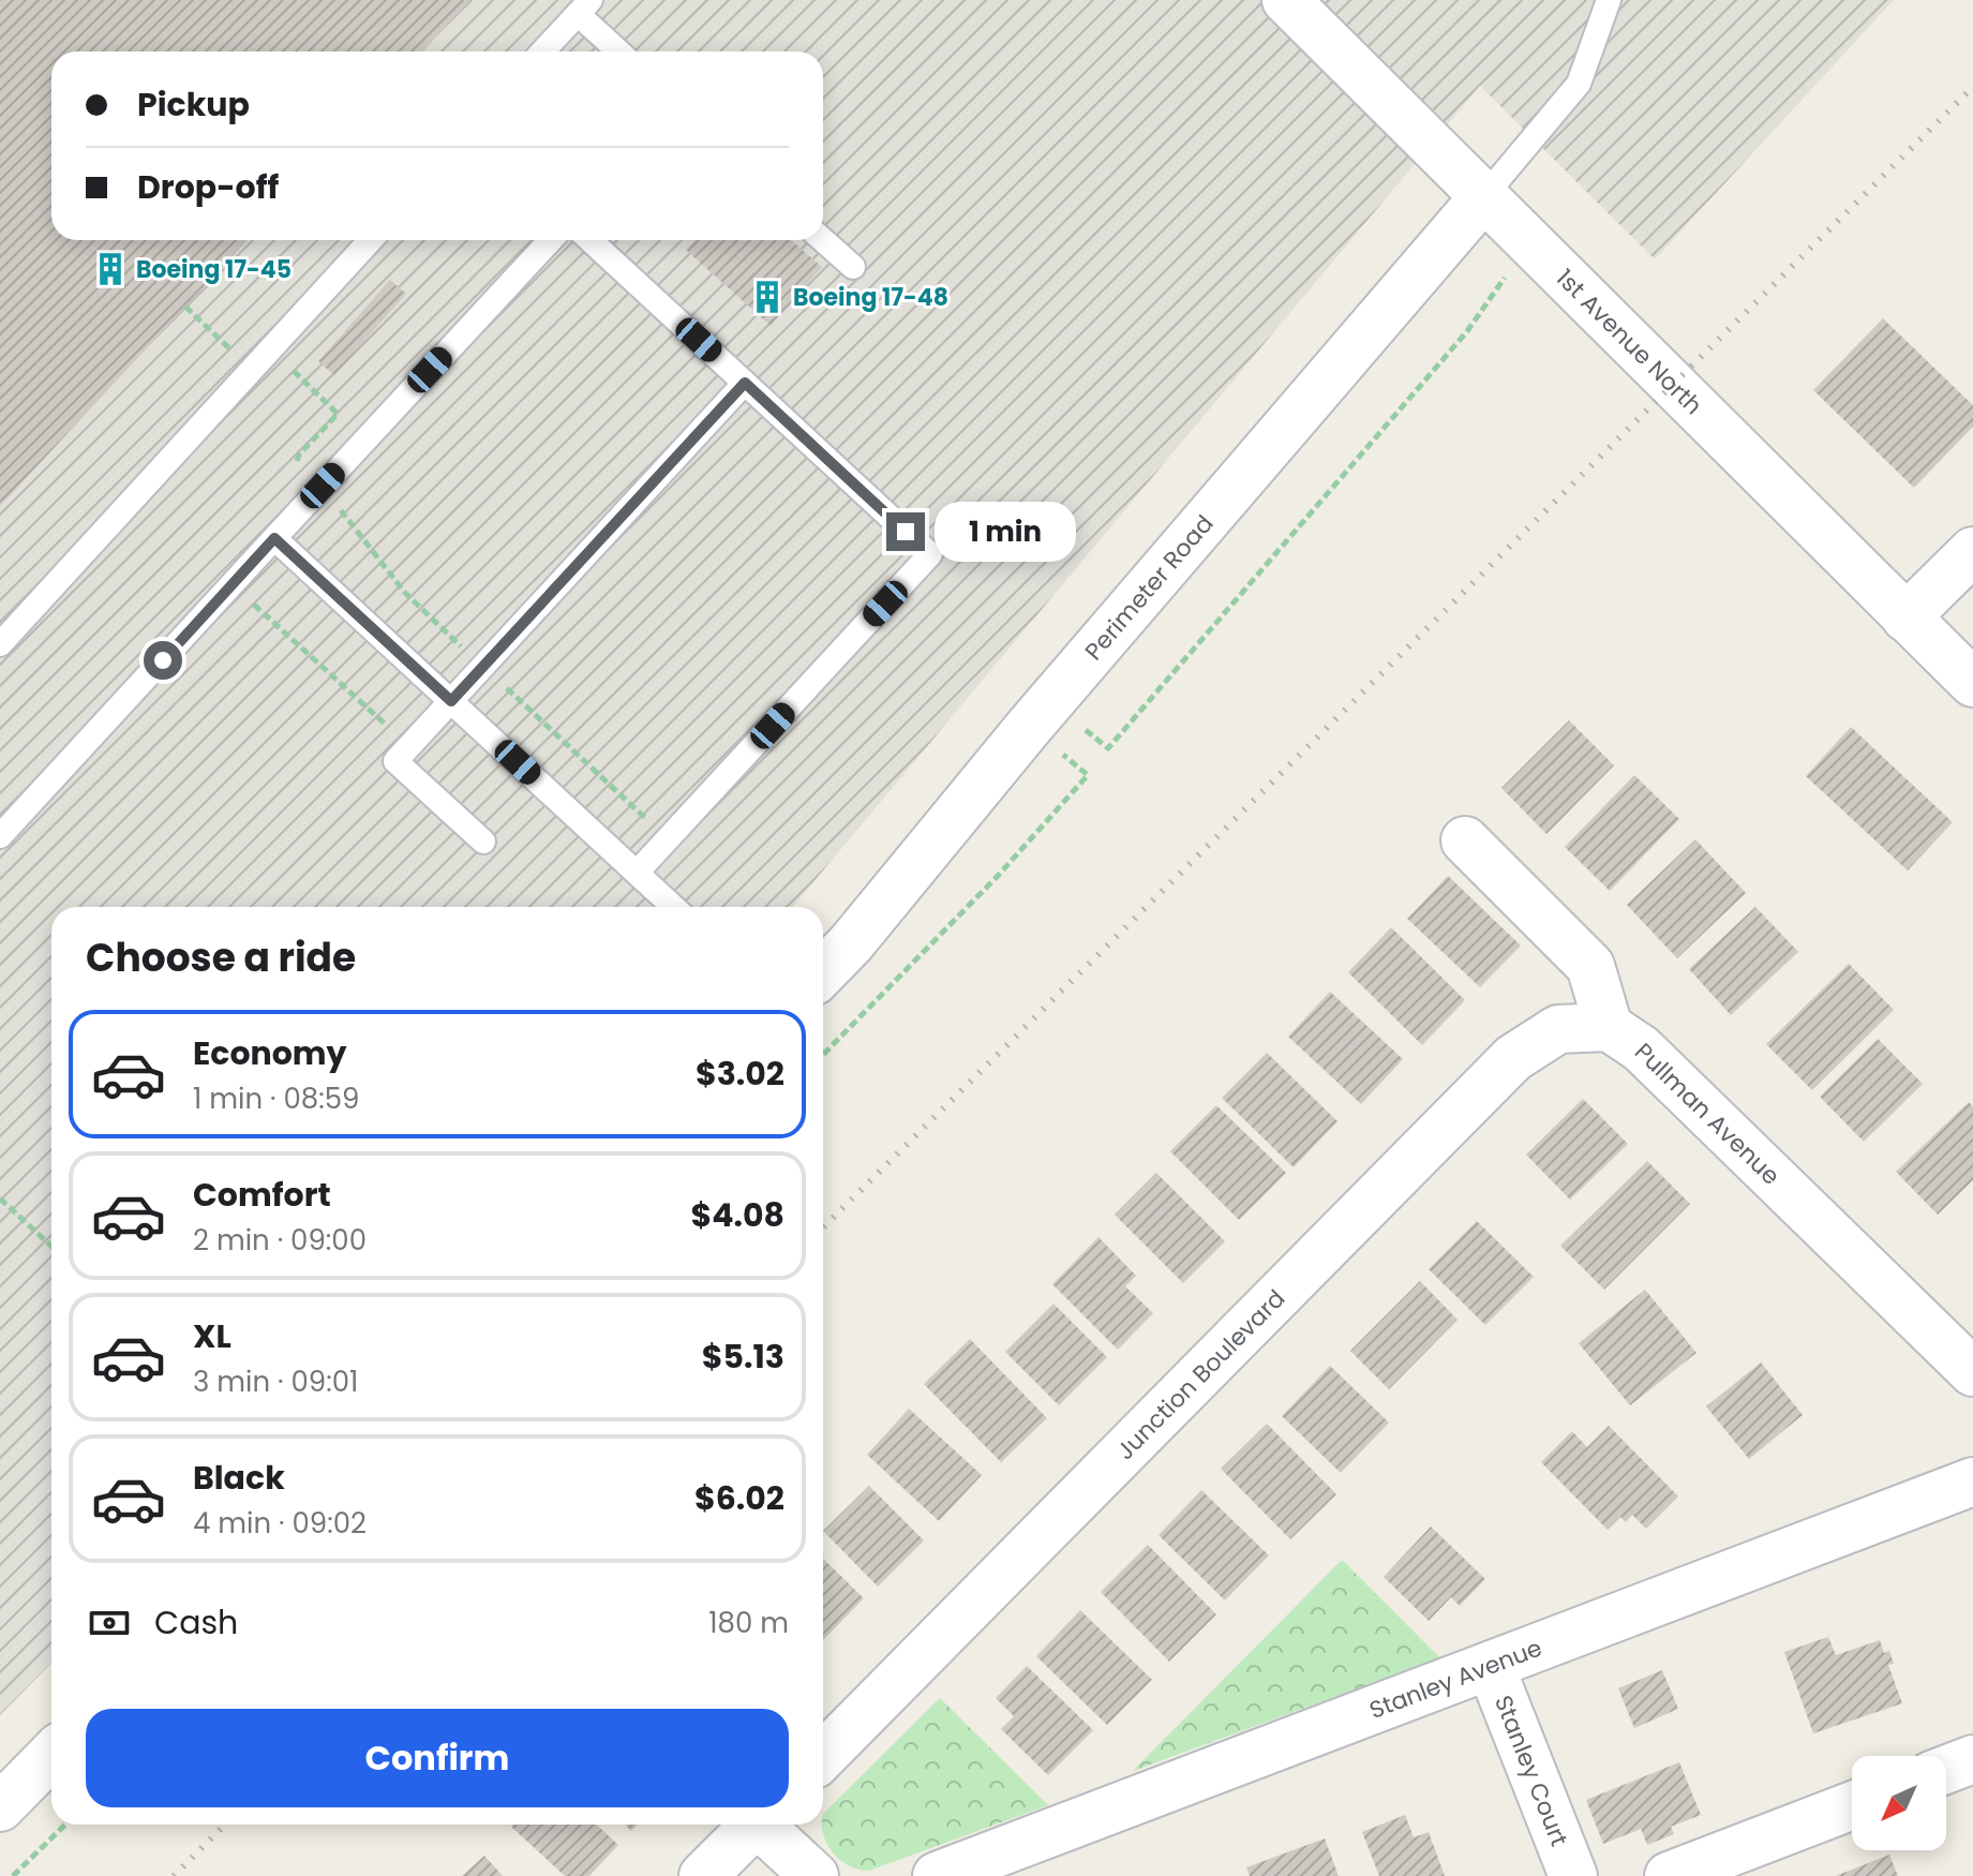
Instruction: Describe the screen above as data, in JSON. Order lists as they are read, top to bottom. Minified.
{"streets":{"street":["1st Avenue North","Perimeter Road","Pullman Avenue","Junction Boulevard","Stanley Avenue","Stanley Court"]},"crossings":[["1st Avenue North","Perimeter Road"],["Pullman Avenue","Junction Boulevard"],["Stanley Avenue","Stanley Court"]],"places":{"building":["Boeing 17-45","Boeing 17-48"]},"north":"bottom left","page":{"banner":["Pickup","Drop-off"],"bubble":"1 min","heading":"Choose a ride","list":[{"name":"Economy","note":"1 min · 08:59","value":"$3.02"},{"name":"Comfort","note":"2 min · 09:00","value":"$4.08"},{"name":"XL","note":"3 min · 09:01","value":"$5.13"},{"name":"Black","note":"4 min · 09:02","value":"$6.02"}],"pay":["Cash","180 m"],"buttons":"Confirm"}}
